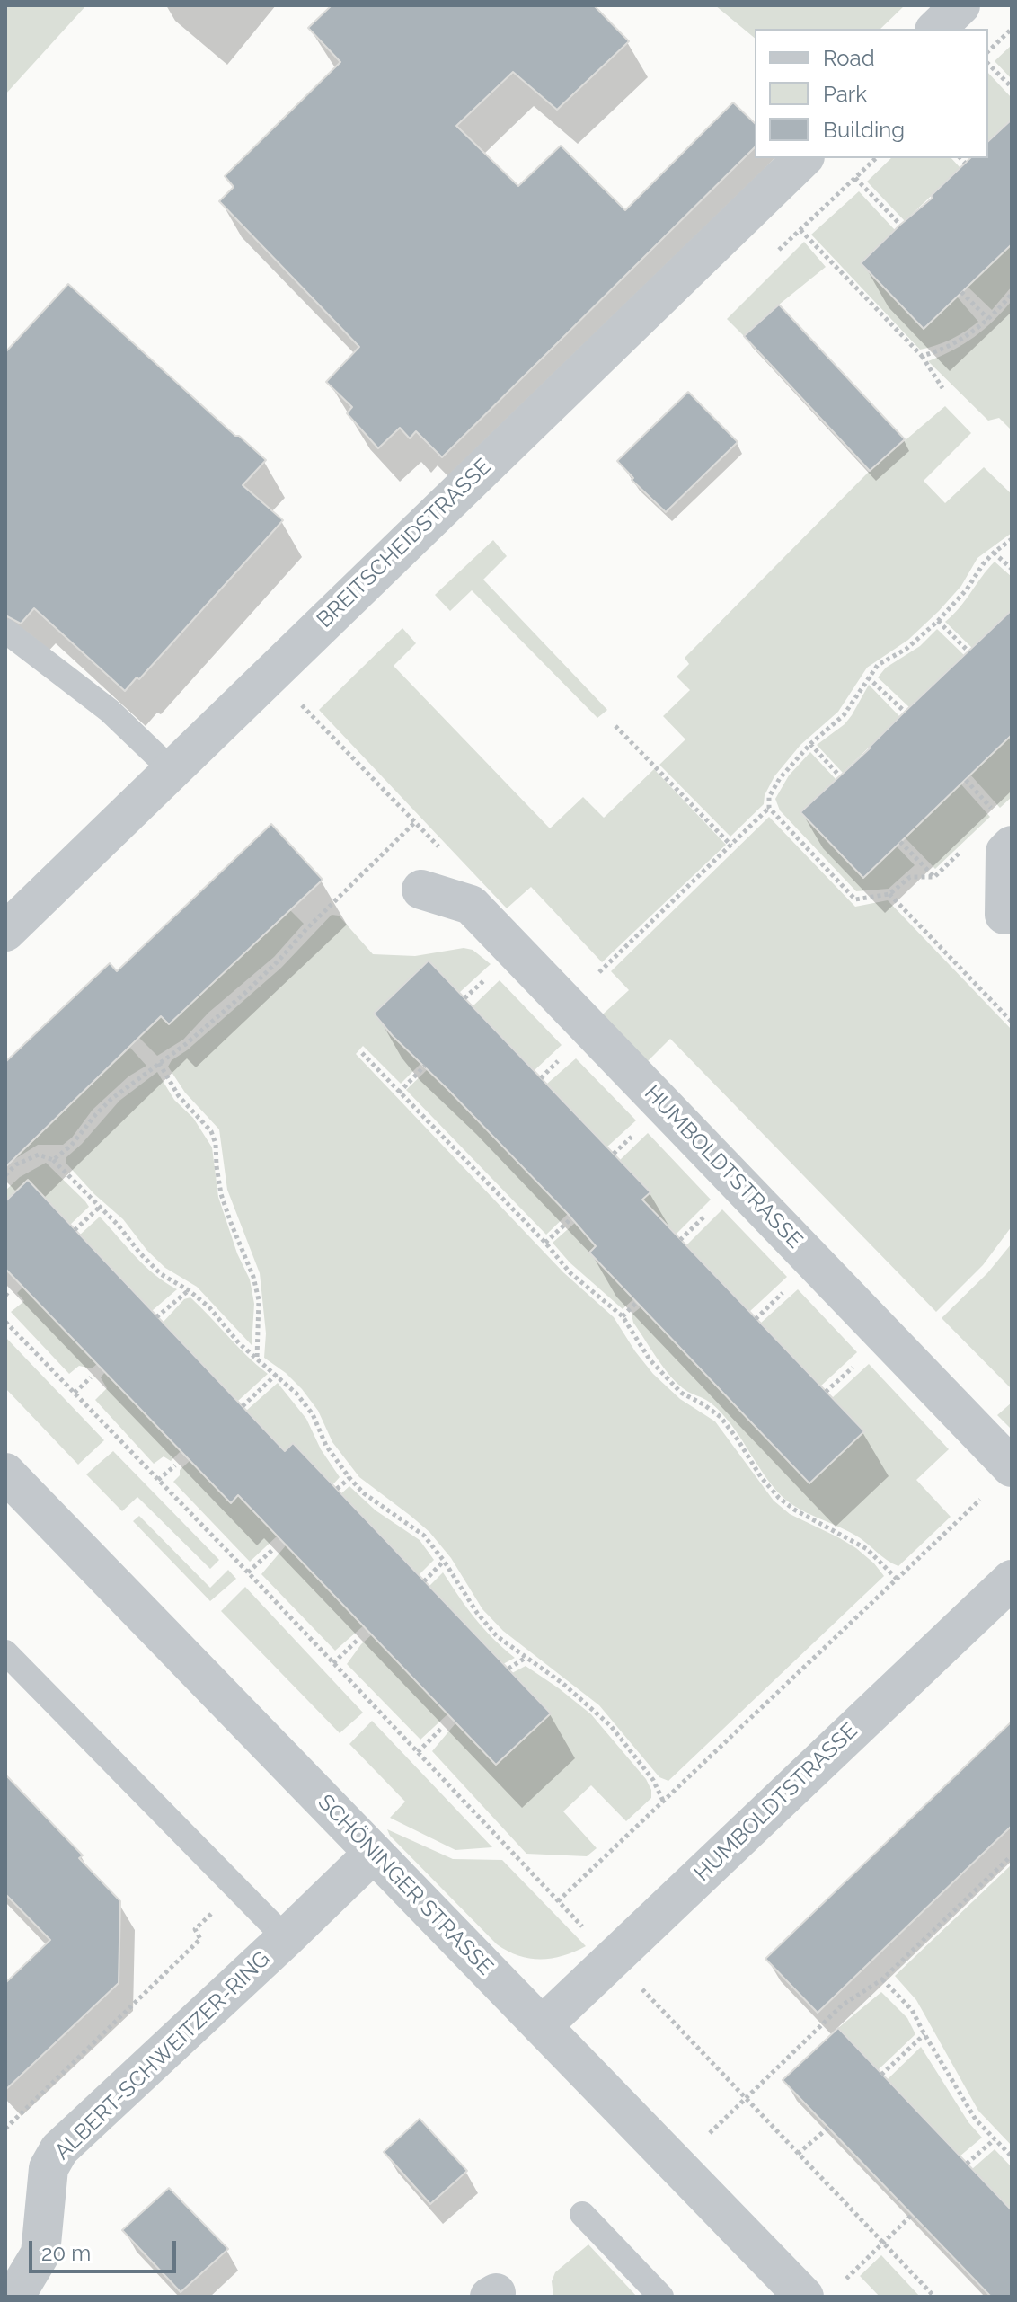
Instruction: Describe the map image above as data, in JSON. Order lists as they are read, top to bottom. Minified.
{"streets":{"street":["BREITSCHEIDSTRASSE","HUMBOLDTSTRASSE","SCHÖNINGER STRASSE","ALBERT-SCHWEITZER-RING"]},"crossings":[["HUMBOLDTSTRASSE","SCHÖNINGER STRASSE"],["SCHÖNINGER STRASSE","ALBERT-SCHWEITZER-RING"]],"legend":["Road","Park","Building"],"scale_bar":"20 m"}
